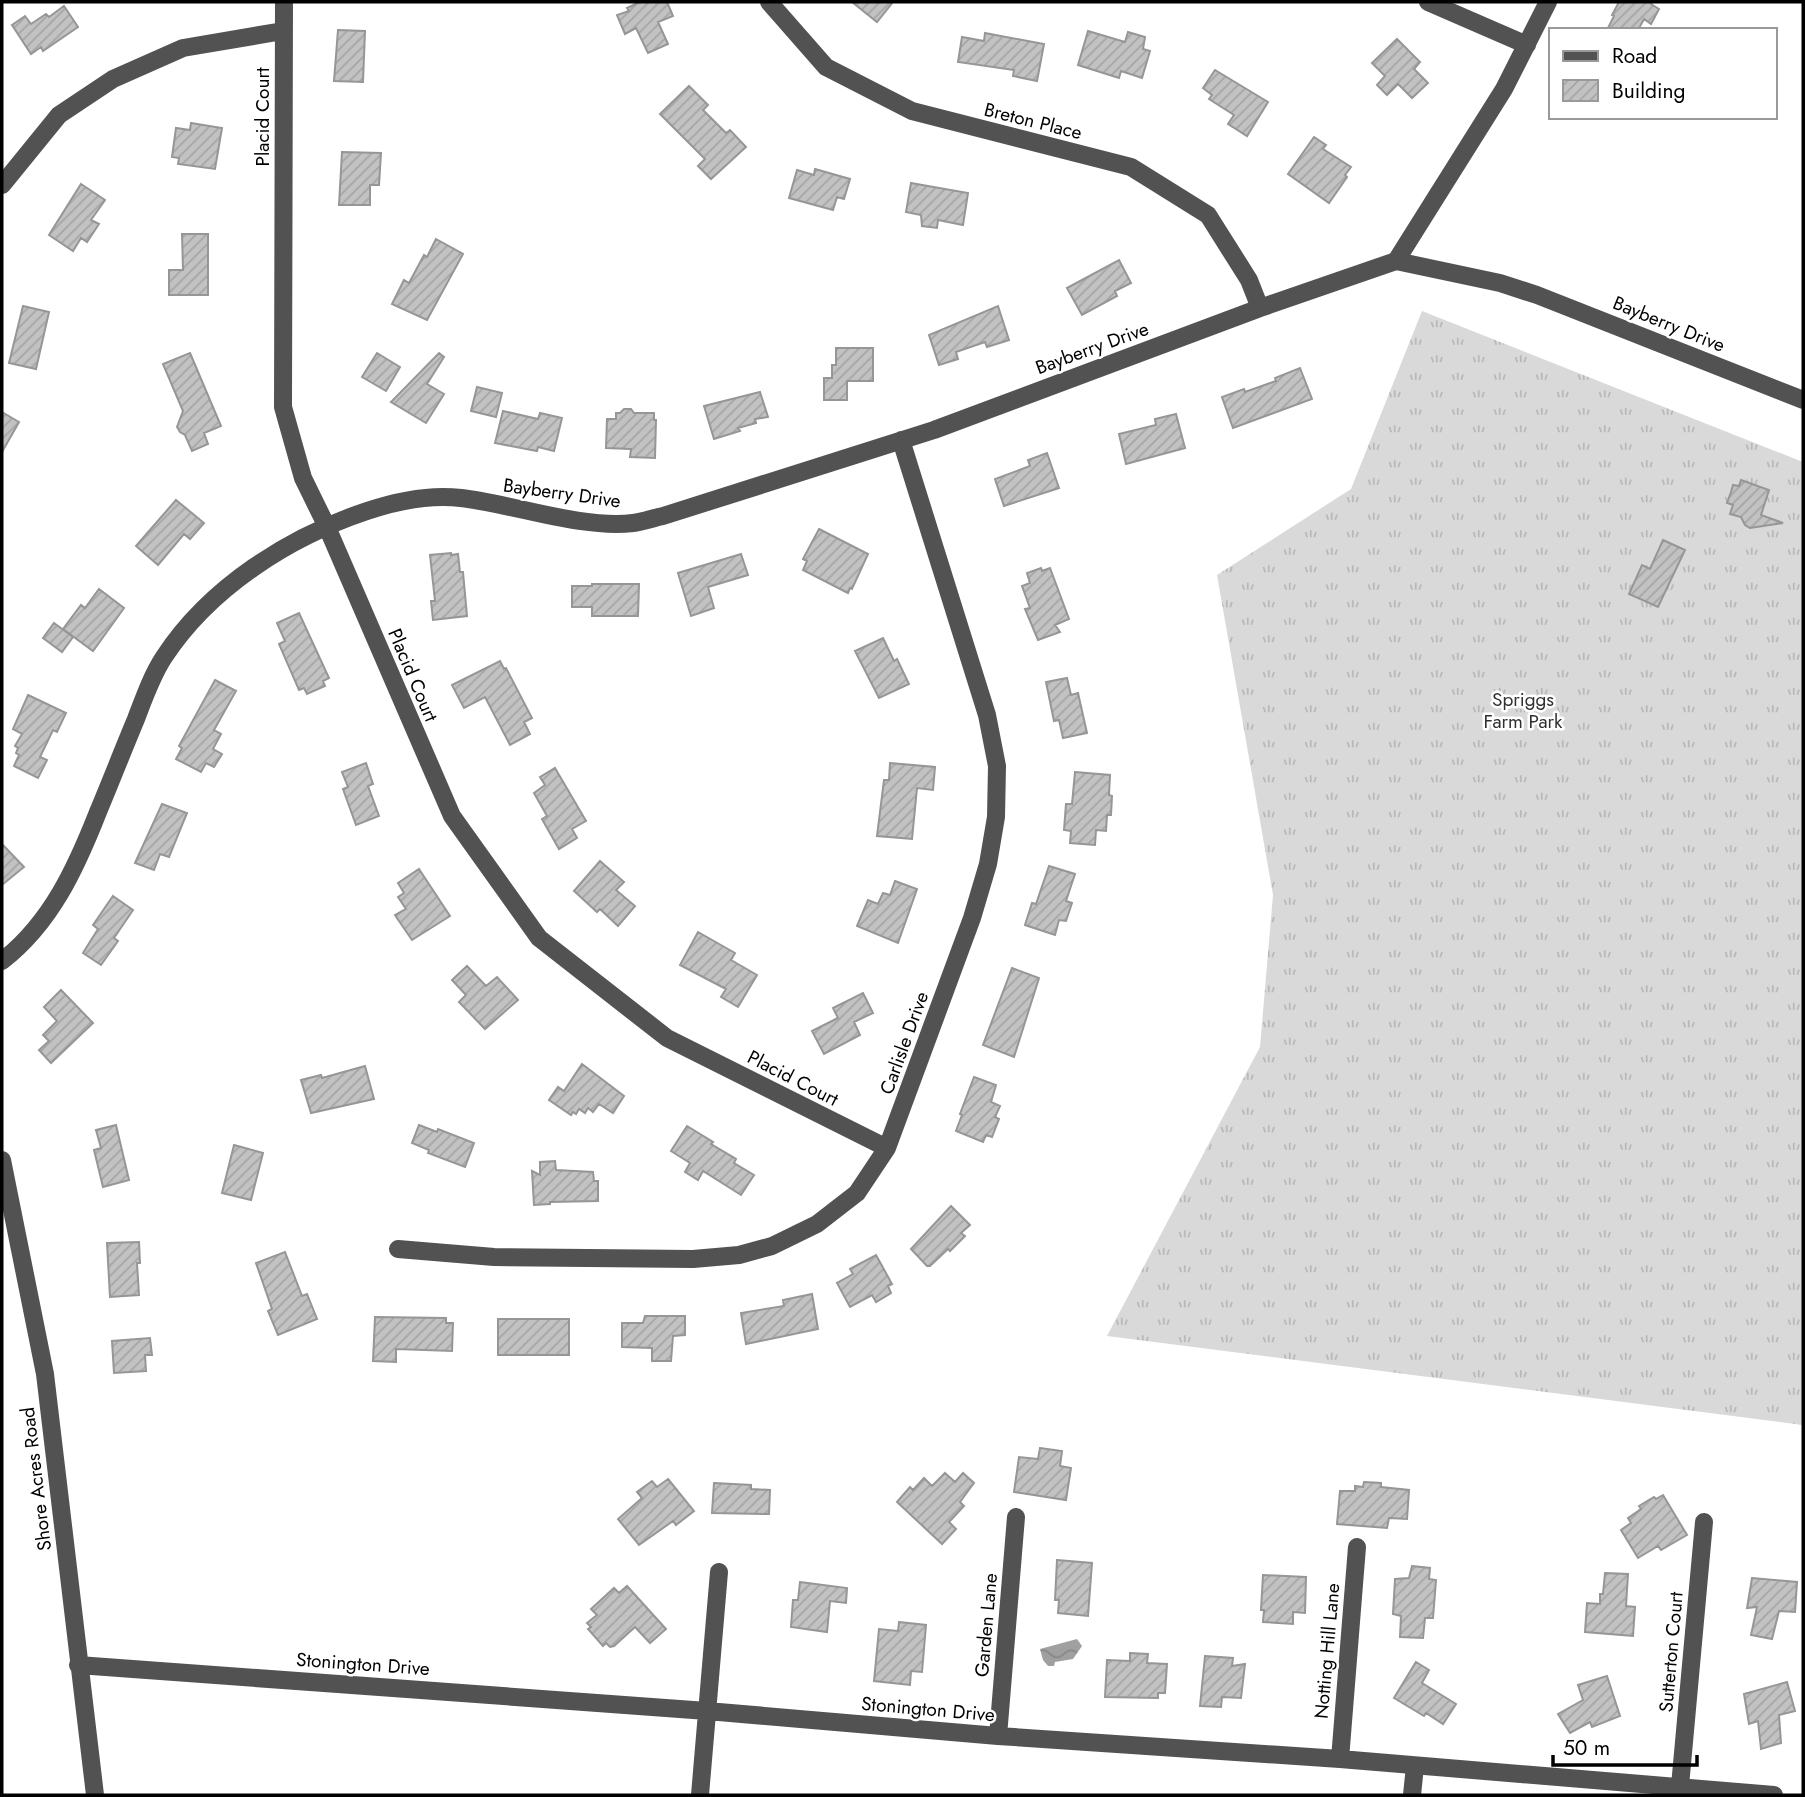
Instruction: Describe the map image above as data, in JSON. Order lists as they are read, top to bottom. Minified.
{"streets":{"street":["Placid Court","Breton Place","Bayberry Drive","Carlisle Drive","Shore Acres Road","Garden Lane","Notting Hill Lane","Sutterton Court","Stonington Drive"]},"crossings":[["Placid Court","Bayberry Drive"],["Placid Court","Carlisle Drive"],["Breton Place","Bayberry Drive"],["Bayberry Drive","Carlisle Drive"],["Shore Acres Road","Stonington Drive"],["Garden Lane","Stonington Drive"],["Notting Hill Lane","Stonington Drive"],["Sutterton Court","Stonington Drive"]],"parks":["Spriggs Farm Park"],"legend":["Road","Building"],"scale_bar":"50 m"}
